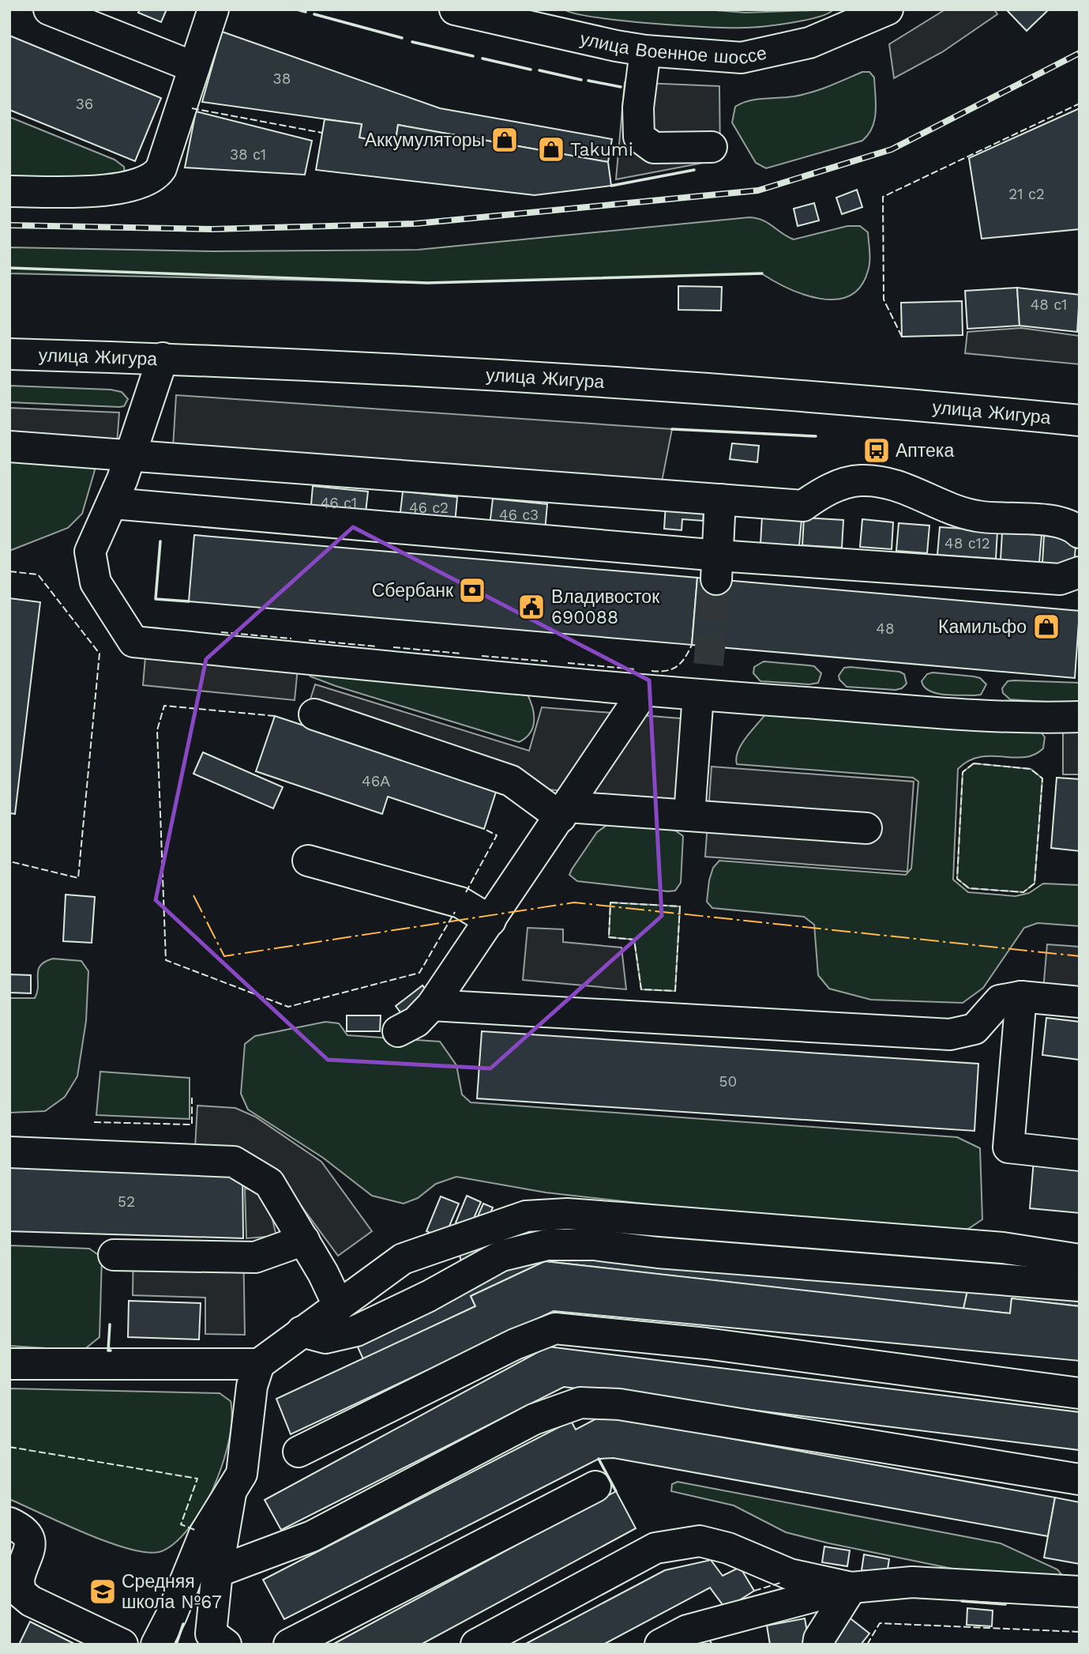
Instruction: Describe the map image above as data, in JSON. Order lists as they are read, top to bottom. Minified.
{"streets":{"main road":["улица Военное шоссе","улица Жигура"]},"places":{"shop":["Аккумуляторы","Takumi","Камильфо"],"bus stop":["Аптека"],"bank":["Сбербанк"],"public building":["Владивосток 690088"],"school or university":["Средняя школа №67"]},"house_numbers":["38","36","38 с1","21 с2","48 с1","46 с1","46 с2","46 с3","48 с12","48","46А","50","52"]}
